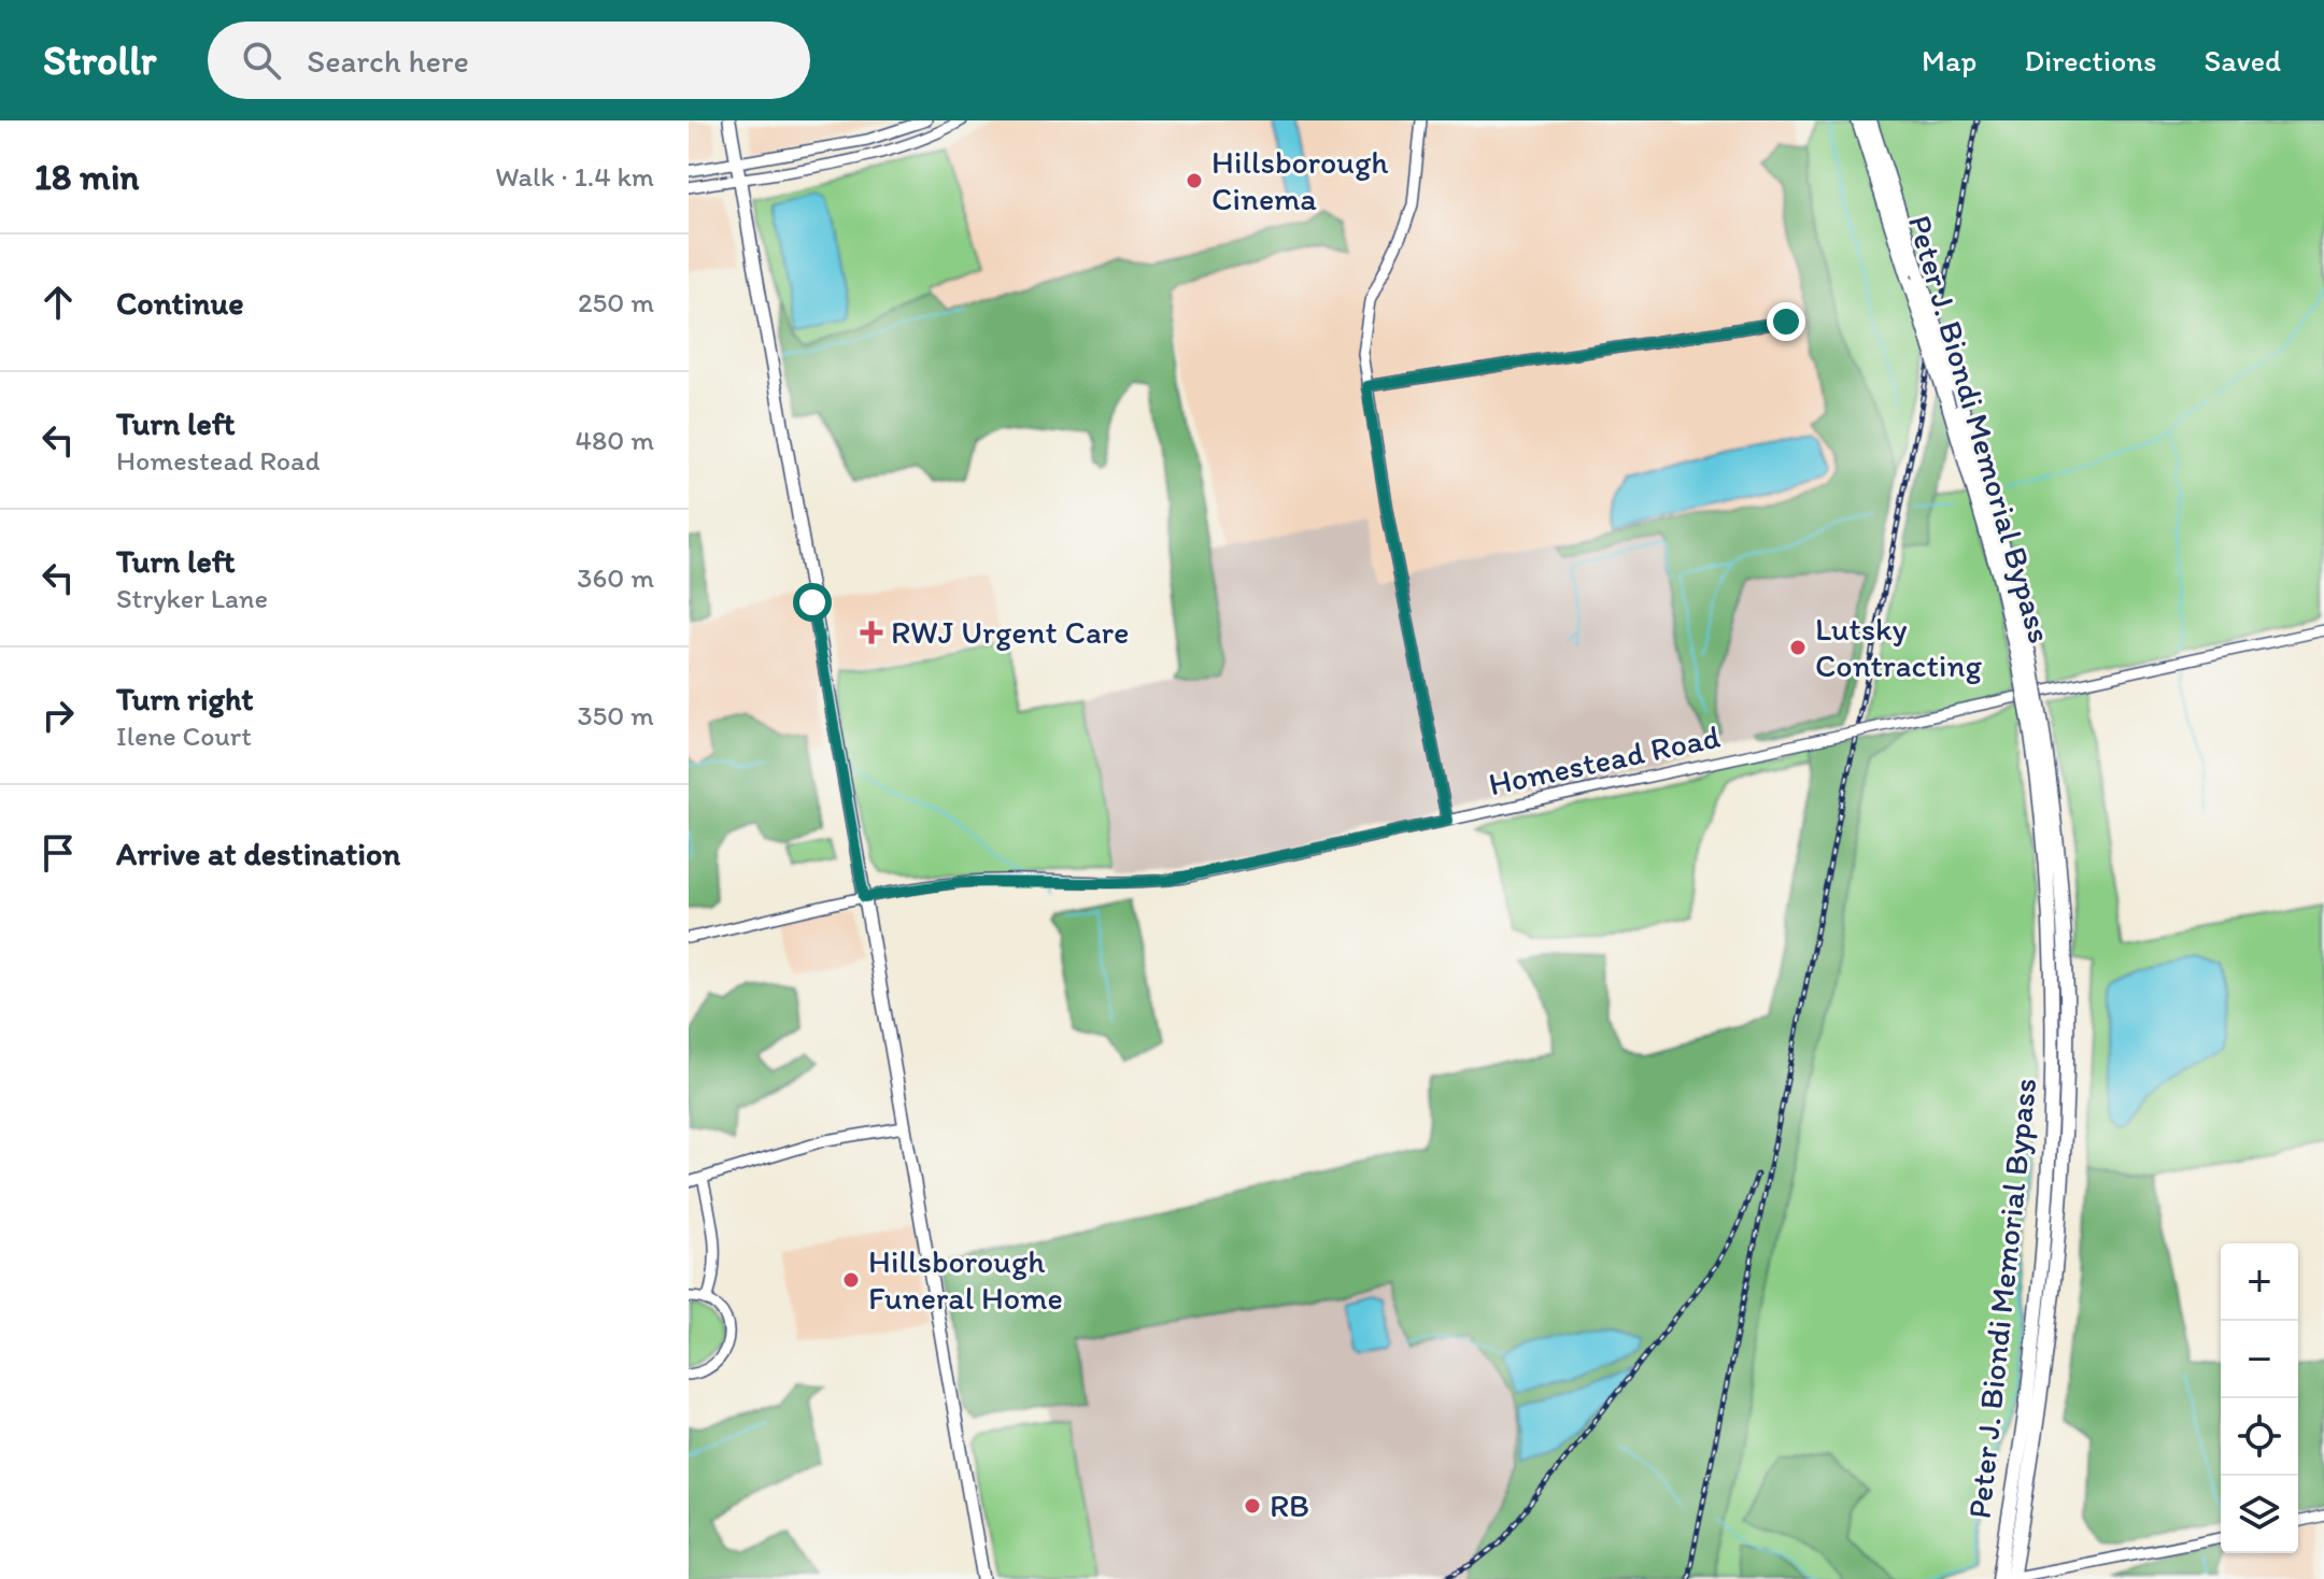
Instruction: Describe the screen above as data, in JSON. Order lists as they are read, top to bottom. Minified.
{"streets":{"highway":["Peter J. Biondi Memorial Bypass"],"street":["Homestead Road"]},"places":{"other":["Hillsborough Cinema","Lutsky Contracting","Hillsborough Funeral Home","RB"],"health":["RWJ Urgent Care"]},"page":{"header":"Strollr","search":"Search here","nav":["Map","Directions","Saved"],"heading":["18 min","Walk · 1.4 km"],"list":[["Continue","250 m"],["Turn left","Homestead Road","480 m"],["Turn left","Stryker Lane","360 m"],["Turn right","Ilene Court","350 m"],"Arrive at destination"],"map_buttons":["+","−"]}}
